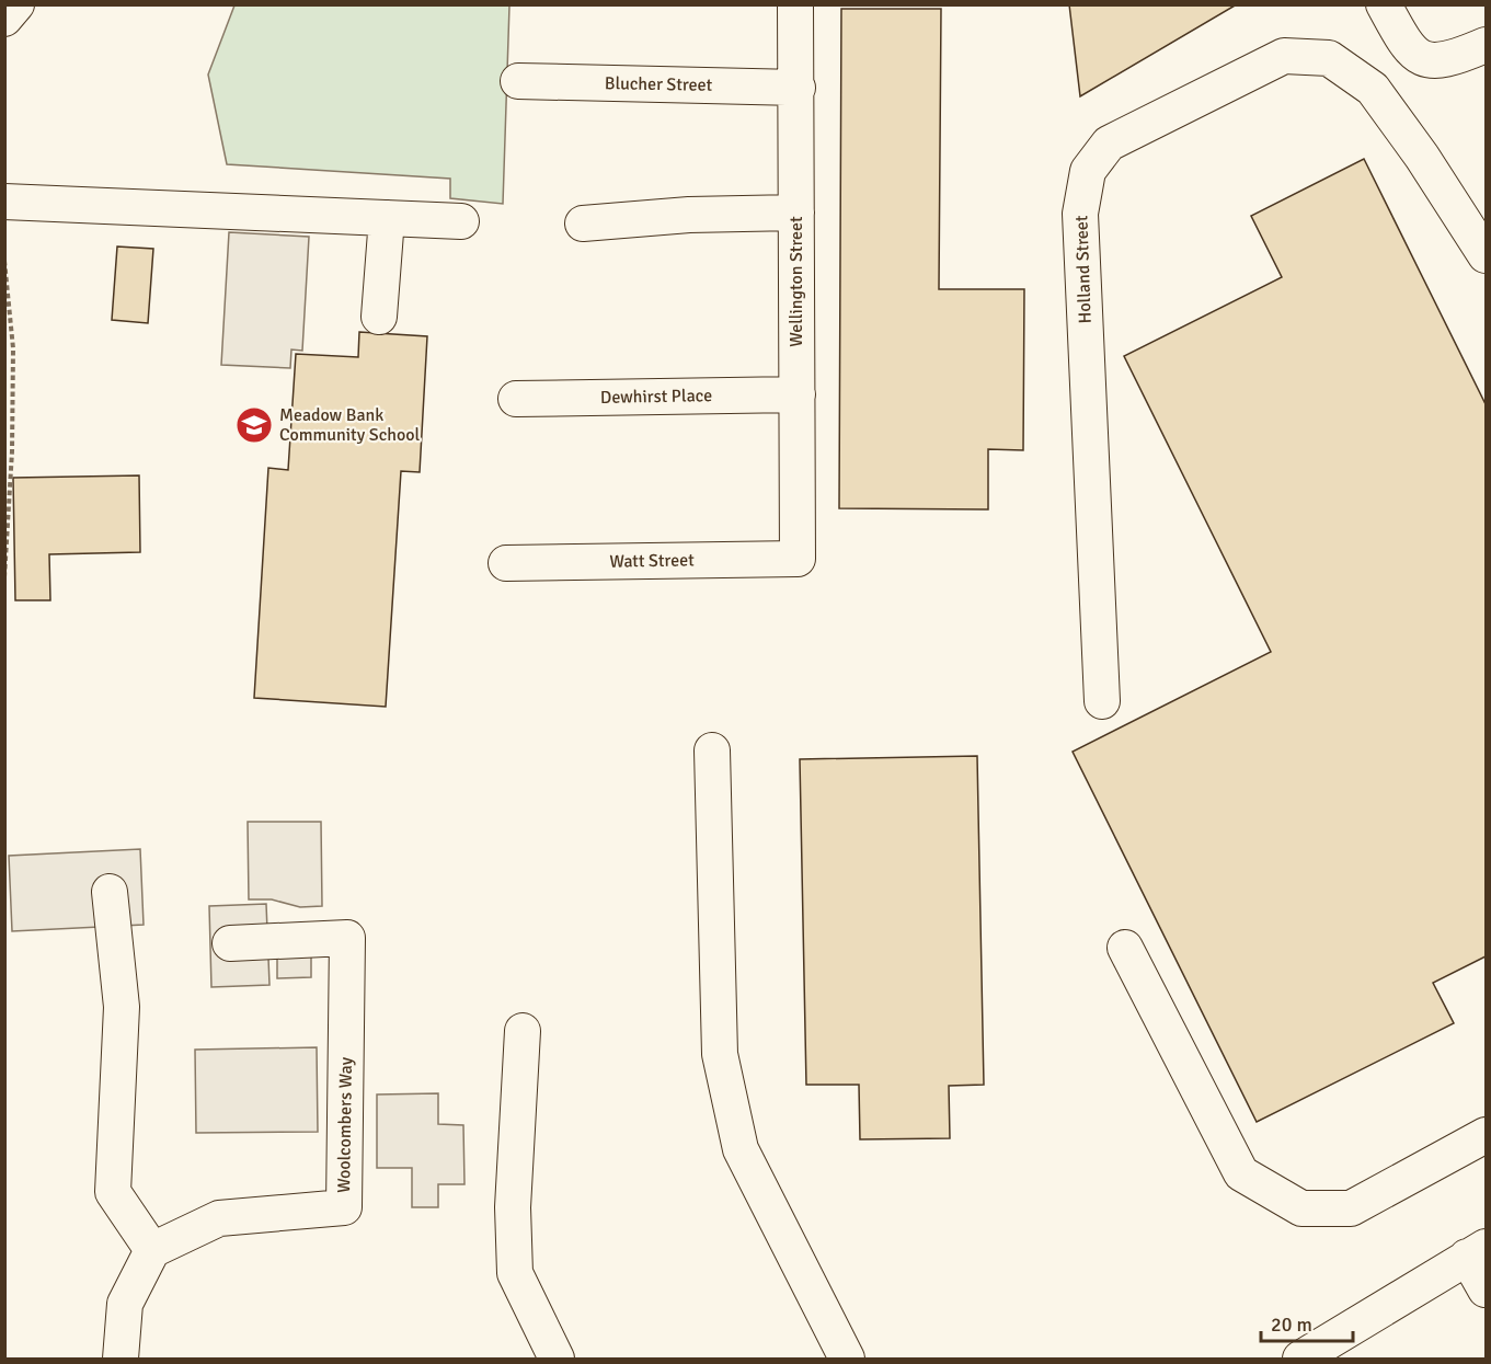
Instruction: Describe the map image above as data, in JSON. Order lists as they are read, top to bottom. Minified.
{"streets":{"street":["Blucher Street","Holland Street","Wellington Street","Dewhirst Place","Watt Street","Woolcombers Way"]},"crossings":[["Blucher Street","Wellington Street"],["Wellington Street","Dewhirst Place"],["Wellington Street","Watt Street"]],"places":{"school or university":["Meadow Bank Community School"]},"scale_bar":"20 m"}
